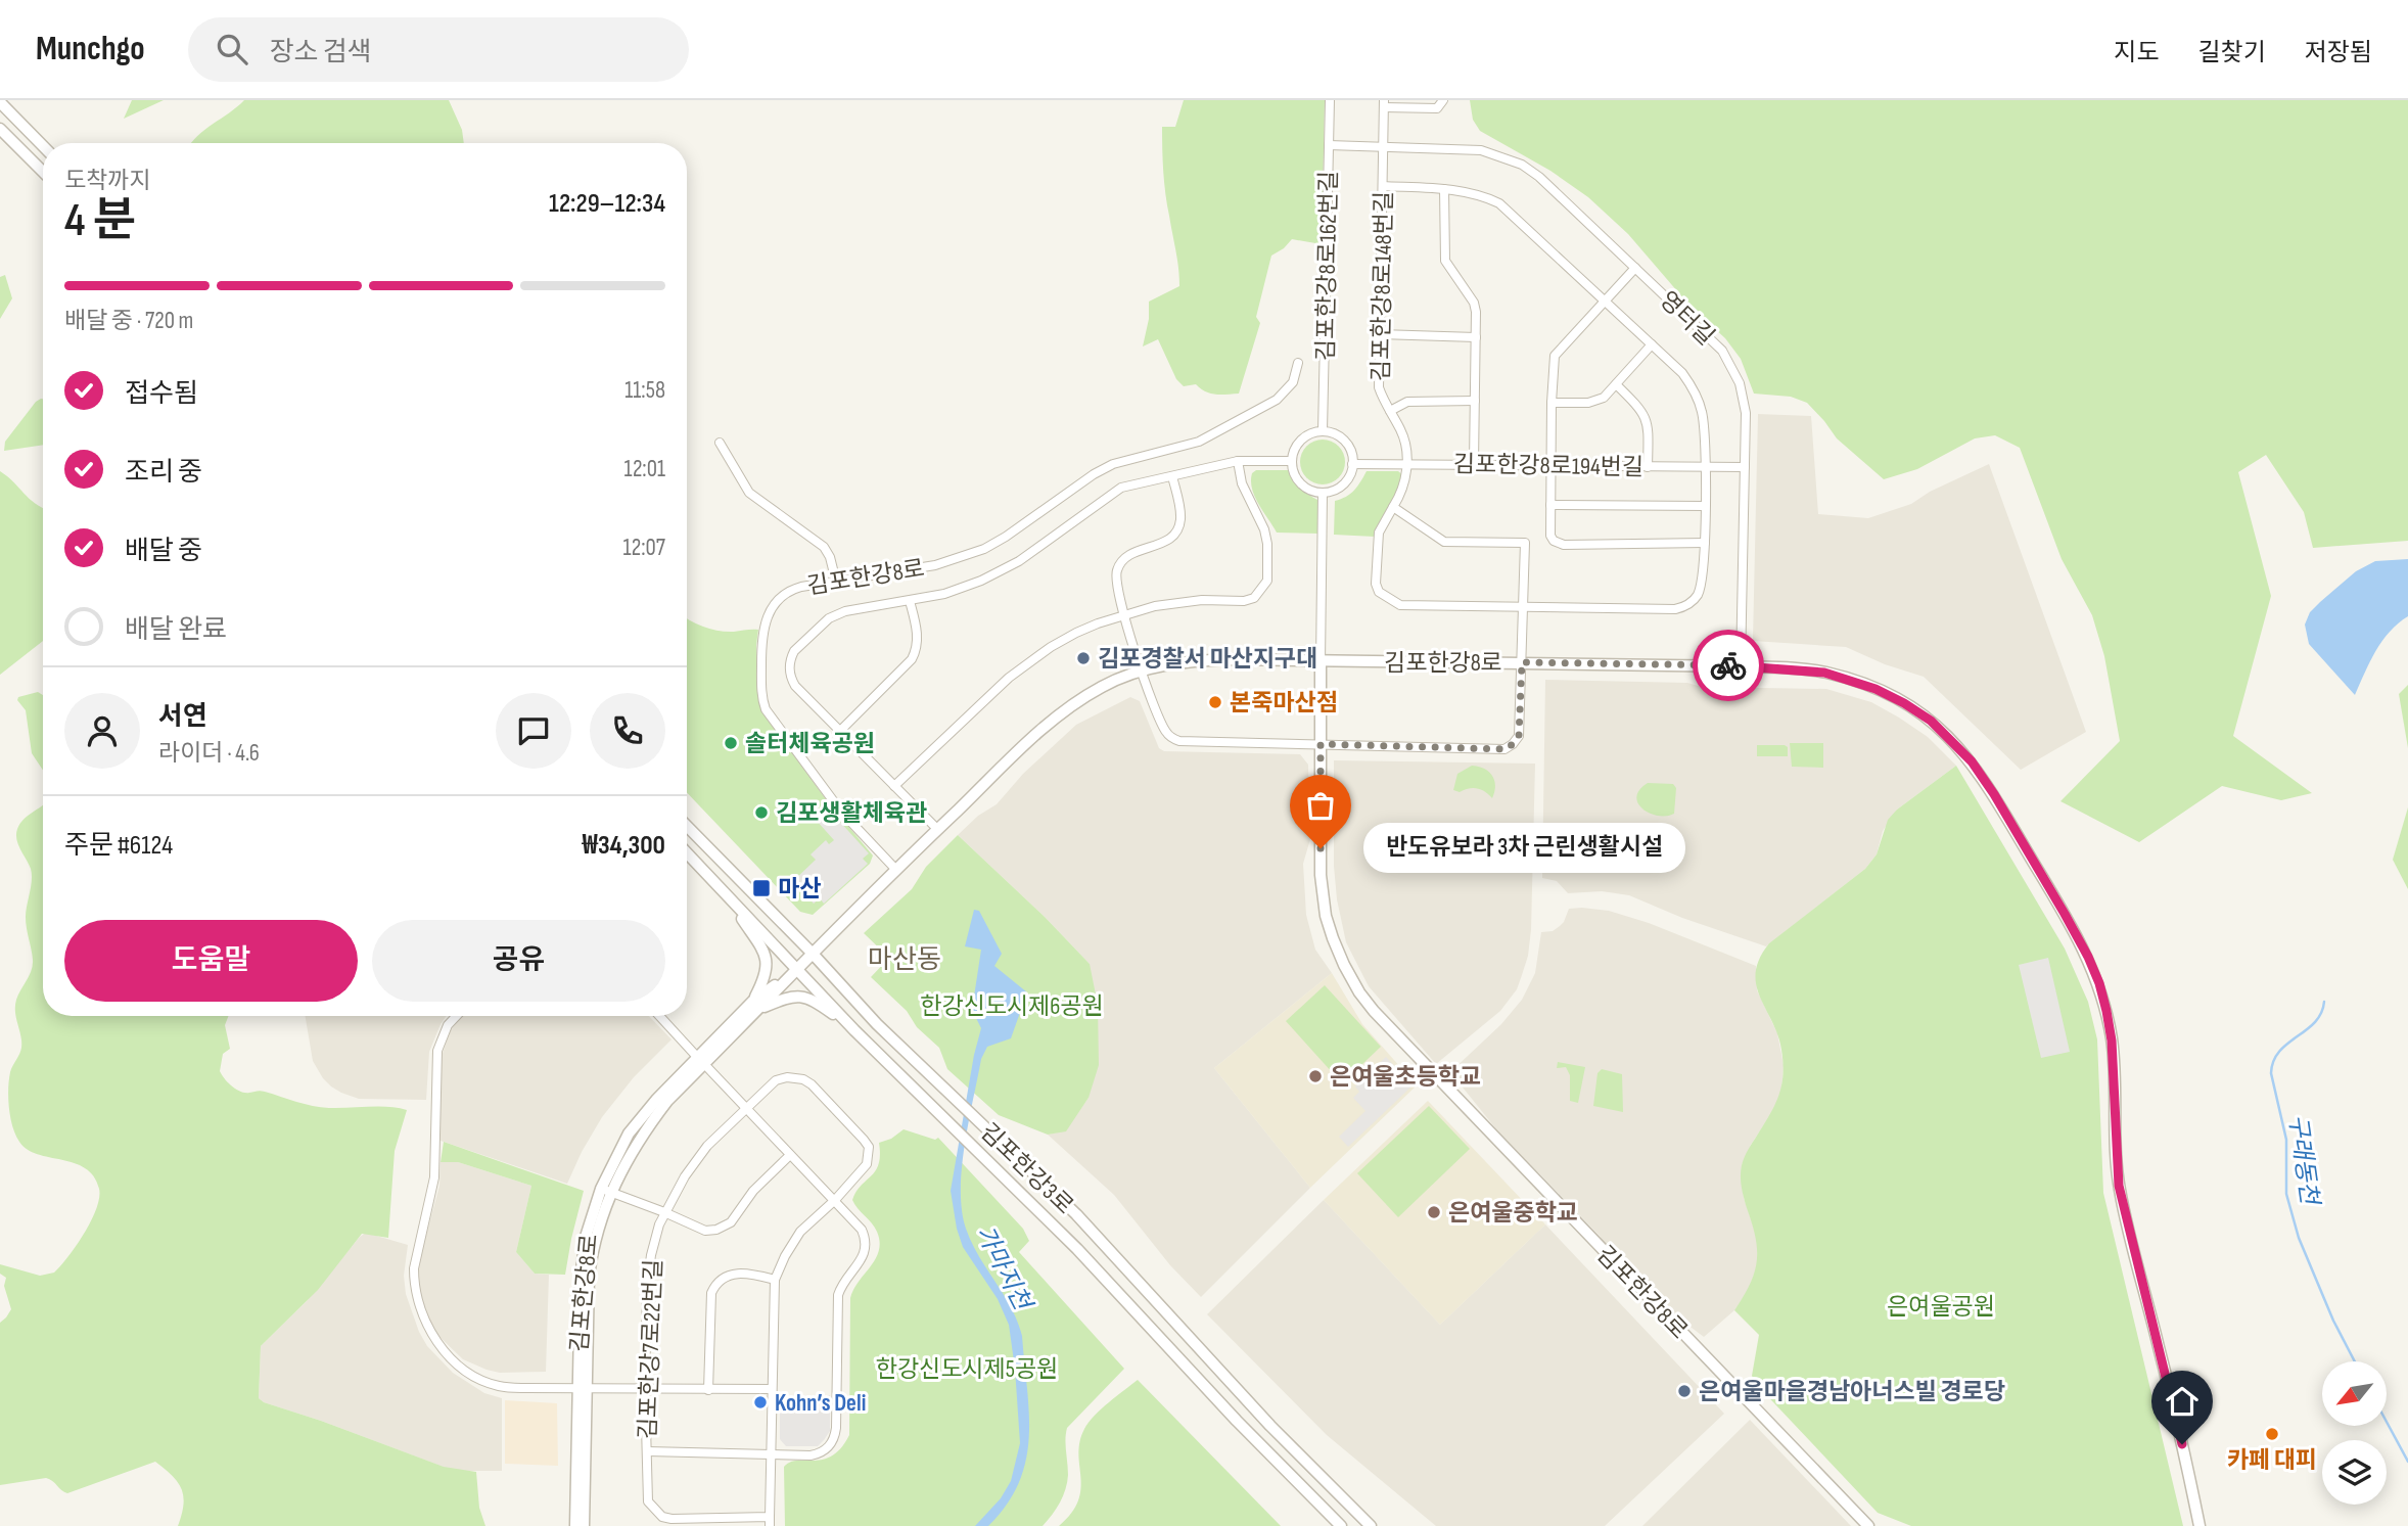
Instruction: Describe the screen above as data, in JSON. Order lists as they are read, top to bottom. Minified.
{"streets":{"street":["김포한강8로162번길","김포한강8로148번길","영터길","김포한강8로194번길","김포한강8로","김포한강3로","김포한강7로22번길"]},"crossings":[["김포한강8로162번길","영터길"],["김포한강8로162번길","김포한강8로194번길"],["김포한강8로148번길","영터길"],["김포한강8로148번길","김포한강8로194번길"],["영터길","김포한강8로194번길"],["영터길","김포한강8로"],["김포한강8로","김포한강3로"]],"districts":["마산동"],"water":["구래동천","가마지천"],"parks":["한강신도시제6공원","은여울공원","한강신도시제5공원"],"places":{"other":["김포경찰서 마산지구대","본죽마산점","솔터체육공원","김포생활체육관","반도유보라 3차 근린생활시설","은여울초등학교","은여울중학교","은여울마을경남아너스빌 경로당","Kohn’s Deli","카페 대피"],"transit":["마산"]},"north":"bottom left","page":{"header":"Munchgo","search":"장소 검색","nav":["지도","길찾기","저장됨"],"heading":["4 분","도착까지","12:29–12:34"],"panel":["서연","라이더 · 4.6","주문 #6124","₩34,300"],"bar":"배달 중 · 720 m","list":[["접수됨","11:58"],["조리 중","12:01"],["배달 중","12:07"],"배달 완료"],"bubble":"반도유보라 3차 근린생활시설","buttons":["도움말","공유"]}}
